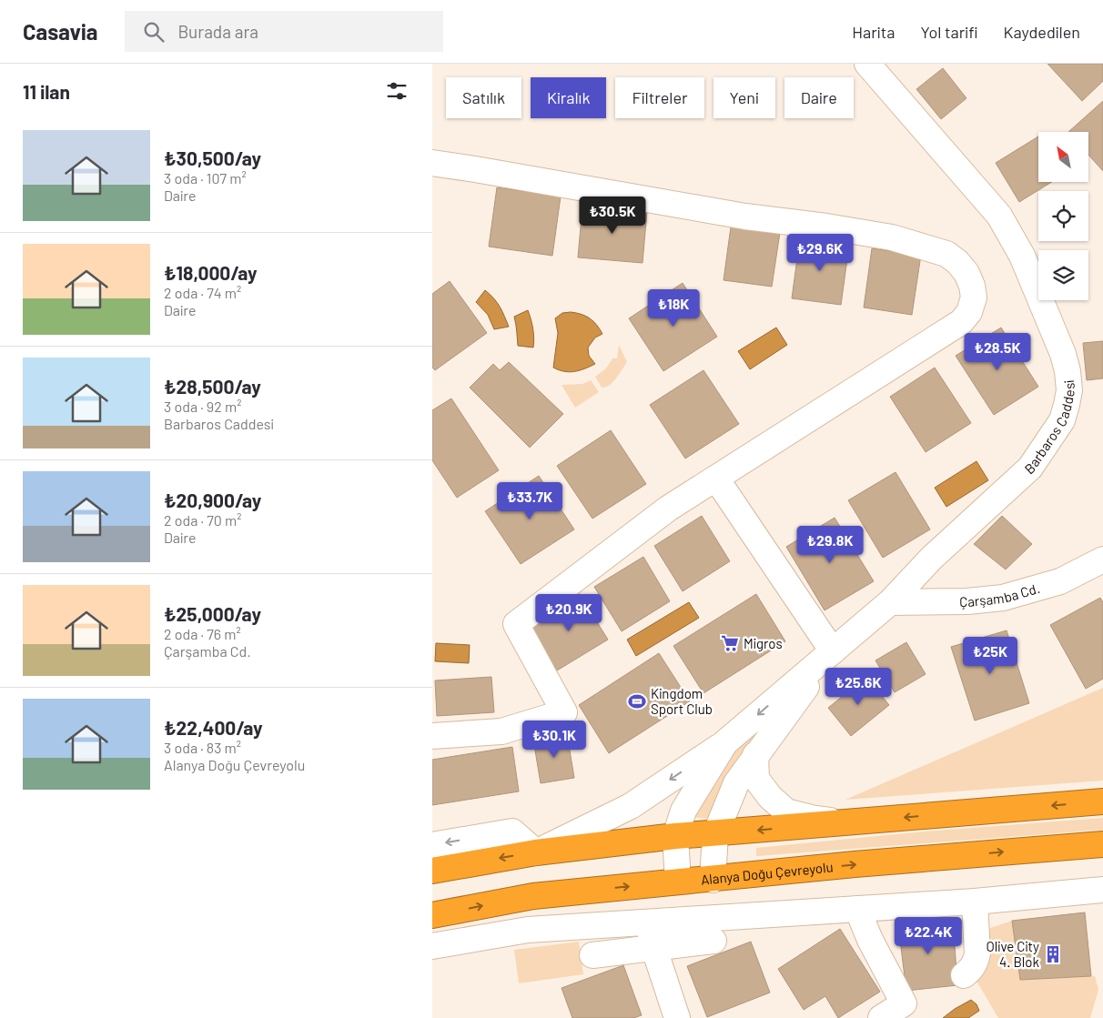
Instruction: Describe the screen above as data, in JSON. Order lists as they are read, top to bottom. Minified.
{"streets":{"highway":["Alanya Doğu Çevreyolu"],"street":["Barbaros Caddesi","Çarşamba Cd."]},"crossings":[["Barbaros Caddesi","Çarşamba Cd."]],"places":{"supermarket":["Migros"],"sports":["Kingdom Sport Club"],"building":["Olive City 4. Blok"]},"north":"top left","page":{"header":"Casavia","search":"Burada ara","nav":["Harita","Yol tarifi","Kaydedilen"],"heading":"11 ilan","chip":["Satılık","Kiralık","Filtreler","Yeni","Daire"],"list":[{"name":"₺30,500/ay","note":"3 oda · 107 m² · Daire"},{"name":"₺18,000/ay","note":"2 oda · 74 m² · Daire"},{"name":"₺28,500/ay","note":"3 oda · 92 m² · Barbaros Caddesi"},{"name":"₺20,900/ay","note":"2 oda · 70 m² · Daire"},{"name":"₺25,000/ay","note":"2 oda · 76 m² · Çarşamba Cd."},{"name":"₺22,400/ay","note":"3 oda · 83 m² · Alanya Doğu Çevreyolu"}],"price":["₺30.5K","₺29.6K","₺18K","₺28.5K","₺33.7K","₺29.8K","₺20.9K","₺25K","₺25.6K","₺30.1K","₺22.4K"]}}
